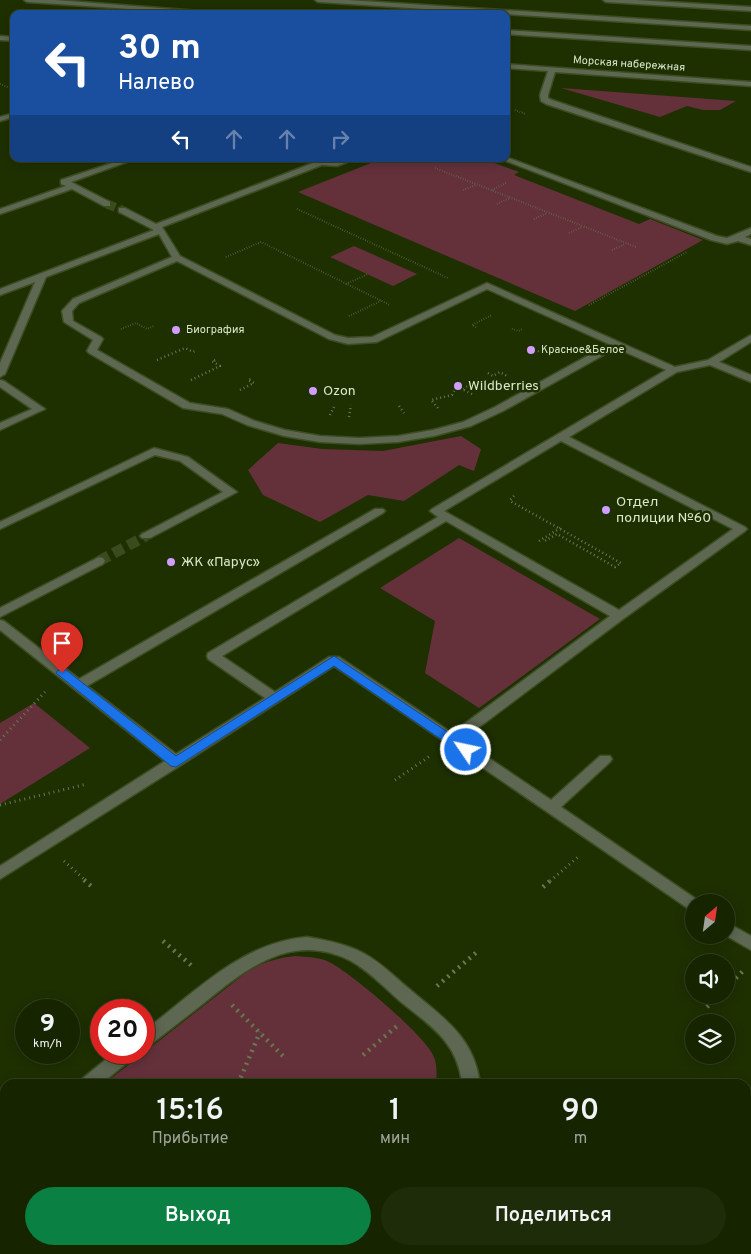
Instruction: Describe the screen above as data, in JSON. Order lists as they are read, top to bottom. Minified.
{"streets":{"street":["Морская набережная"]},"places":["Биография","Красное&Белое","Wildberries","Ozon","Отдел полиции №60","ЖК «Парус»"],"north":"top right","page":{"turn":["30 m","Налево"],"speed":"9 km/h","limit":"20","eta":["15:16","Прибытие","1","мин","90","m"],"buttons":["Выход","Поделиться"]}}
